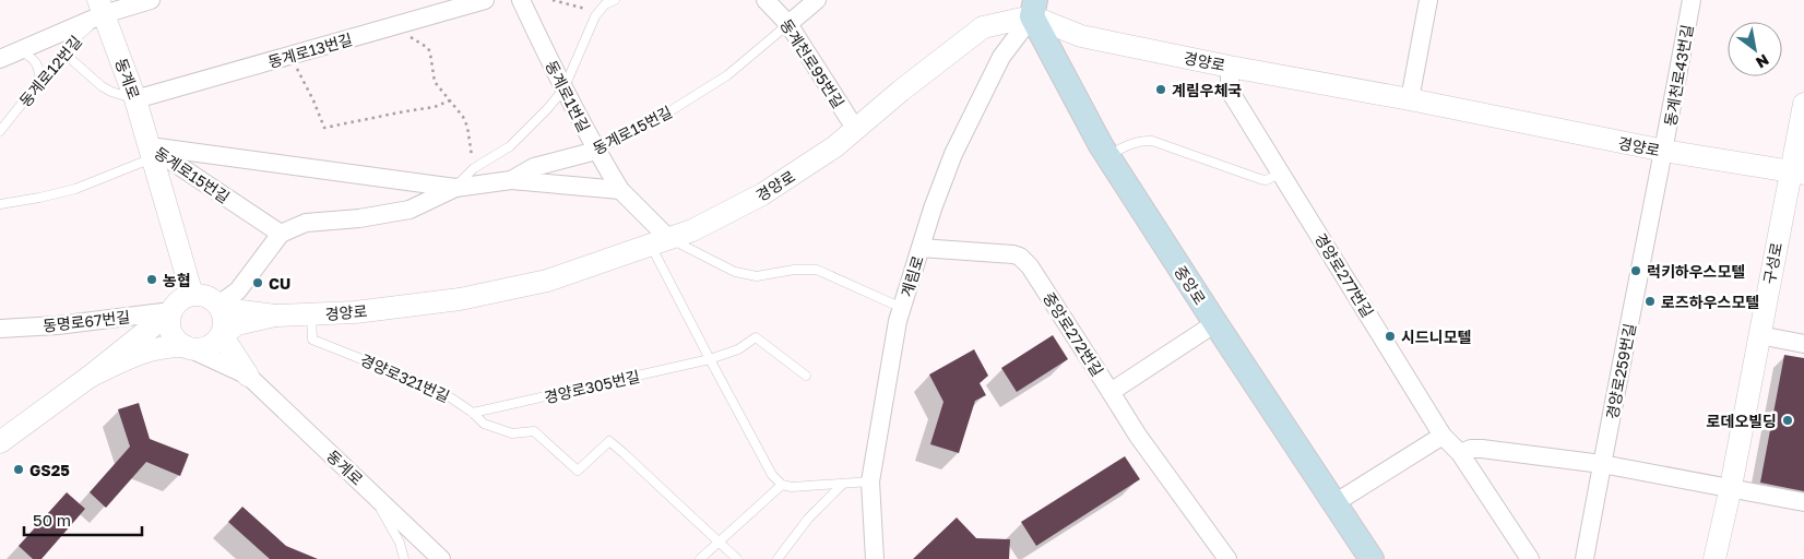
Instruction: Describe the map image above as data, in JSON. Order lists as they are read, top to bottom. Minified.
{"streets":{"main road":["중앙로"],"street":["동계로13번길","경양로","동계천로95번길","동계천로43번길","동계로","동계로1번길","동계로15번길","구성로","경양로277번길","계림로","동명로67번길","중앙로272번길","경양로259번길"],"lane":["동계로12번길","경양로321번길","경양로305번길"]},"crossings":[["동계로13번길","동계로"],["경양로","동계천로95번길"],["경양로","동계천로43번길"],["경양로","동계로1번길"],["경양로","구성로"],["경양로","경양로277번길"],["경양로","계림로"],["경양로","중앙로"],["경양로","경양로259번길"],["경양로","경양로321번길"],["동계천로95번길","동계로15번길"],["동계로12번길","동계로"],["동계천로43번길","경양로259번길"],["동계로","동계로15번길"],["동계로","동명로67번길"],["동계로1번길","동계로15번길"],["계림로","중앙로"],["계림로","중앙로272번길"],["중앙로","중앙로272번길"],["경양로321번길","경양로305번길"]],"places":["계림우체국","럭키하우스모텔","농협","CU","로즈하우스모텔","시드니모텔","로데오빌딩","GS25"],"scale_bar":"50 m","north":"bottom right"}
